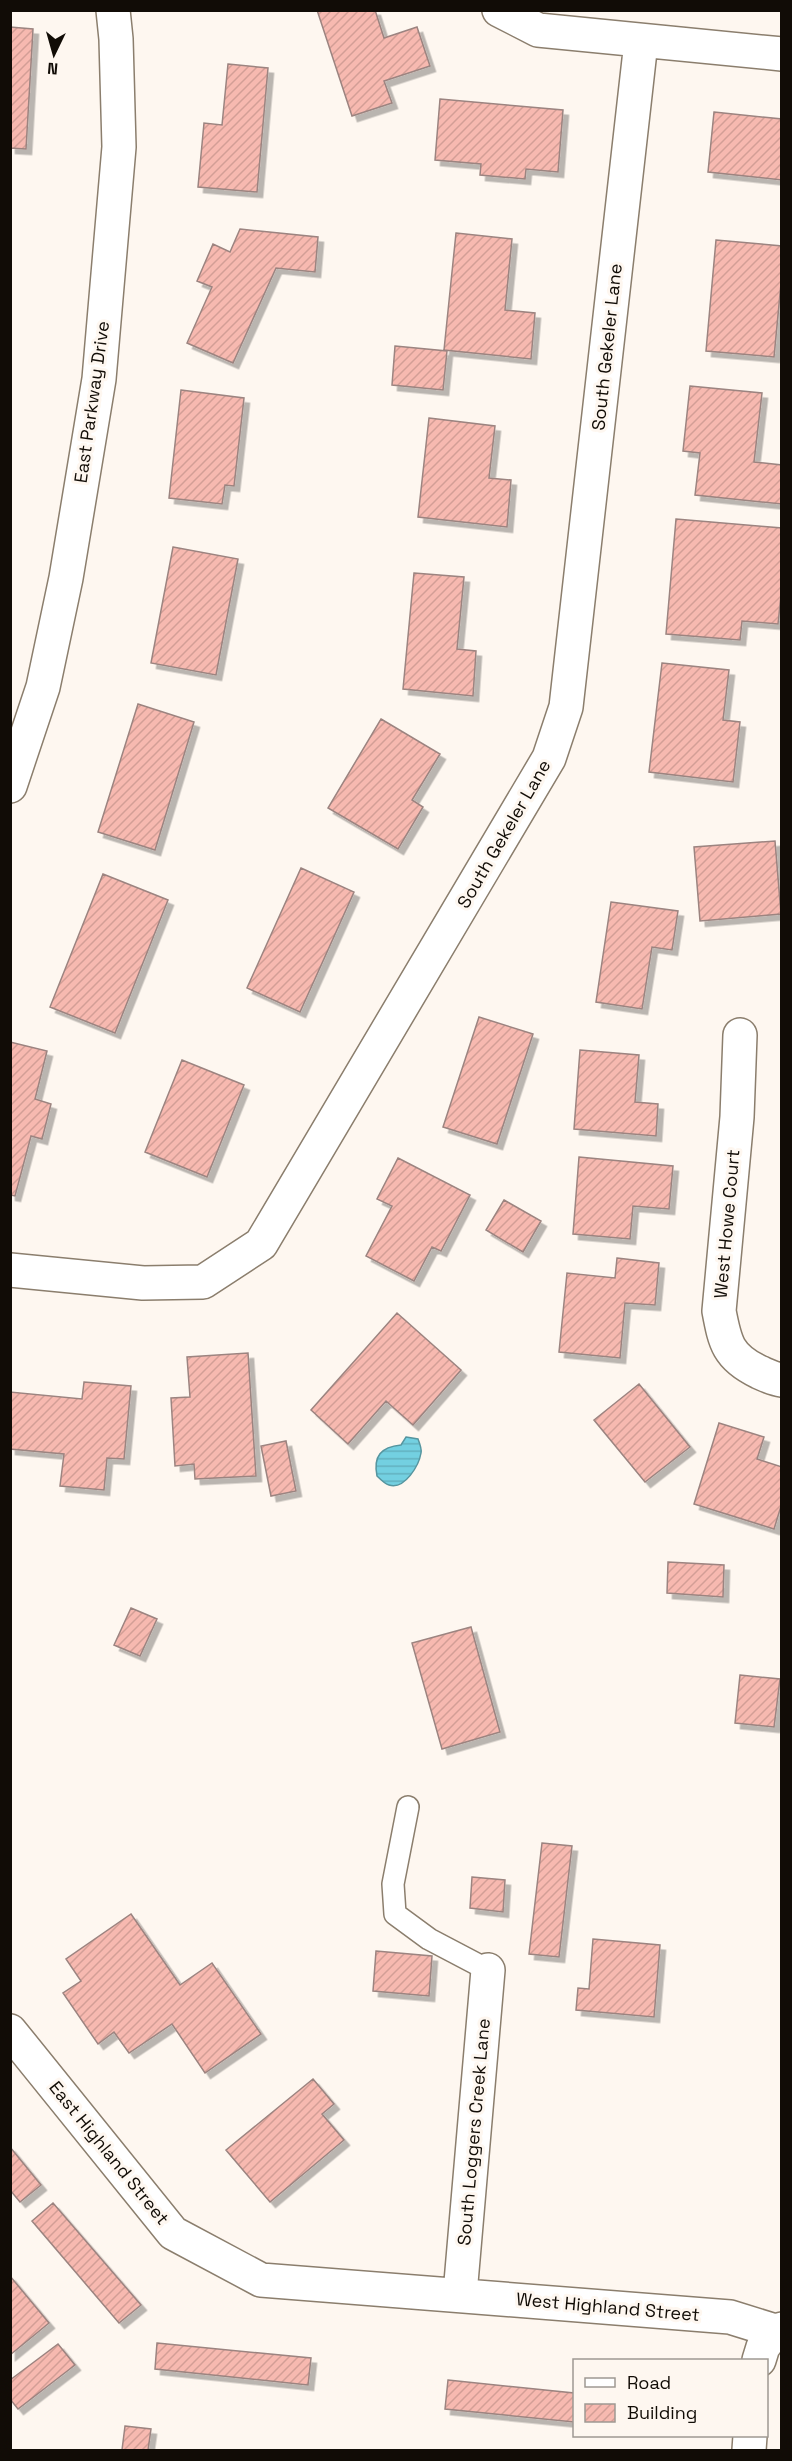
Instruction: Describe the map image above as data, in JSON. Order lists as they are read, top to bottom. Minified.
{"streets":{"street":["South Gekeler Lane","East Parkway Drive","West Howe Court","South Loggers Creek Lane","East Highland Street","West Highland Street"]},"crossings":[["South Loggers Creek Lane","East Highland Street"],["South Loggers Creek Lane","West Highland Street"],["East Highland Street","West Highland Street"]],"legend":["Road","Building"],"north":"bottom"}
